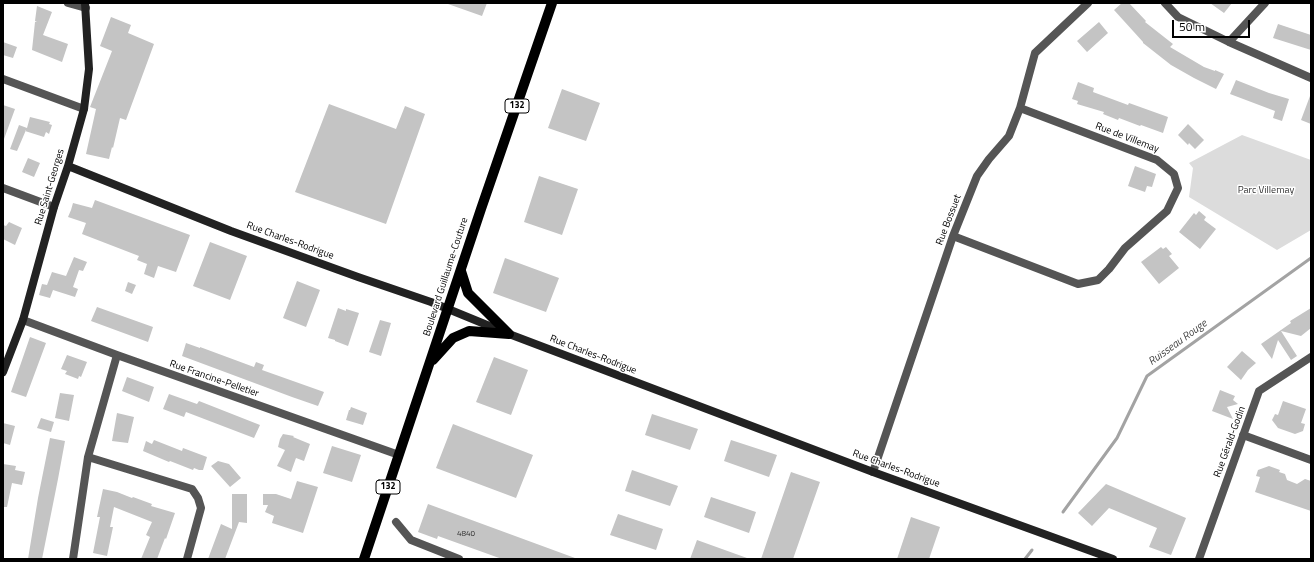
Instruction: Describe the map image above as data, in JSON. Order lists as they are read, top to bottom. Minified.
{"streets":{"main road":["132","Boulevard Guillaume-Couture"],"street":["Rue de Villemay","Rue Saint-Georges","Rue Bossuet","Rue Charles-Rodrigue","Rue Francine-Pelletier","Rue Gérald-Godin"]},"crossings":[["Rue de Villemay","Rue Bossuet"],["Rue Saint-Georges","Rue Charles-Rodrigue"],["Rue Saint-Georges","Rue Francine-Pelletier"],["Rue Bossuet","Rue Charles-Rodrigue"],["Rue Charles-Rodrigue","Boulevard Guillaume-Couture"],["Boulevard Guillaume-Couture","Rue Francine-Pelletier"]],"water":["Ruisseau Rouge"],"parks":["Parc Villemay"],"house_numbers":["4840"],"scale_bar":"50 m"}
